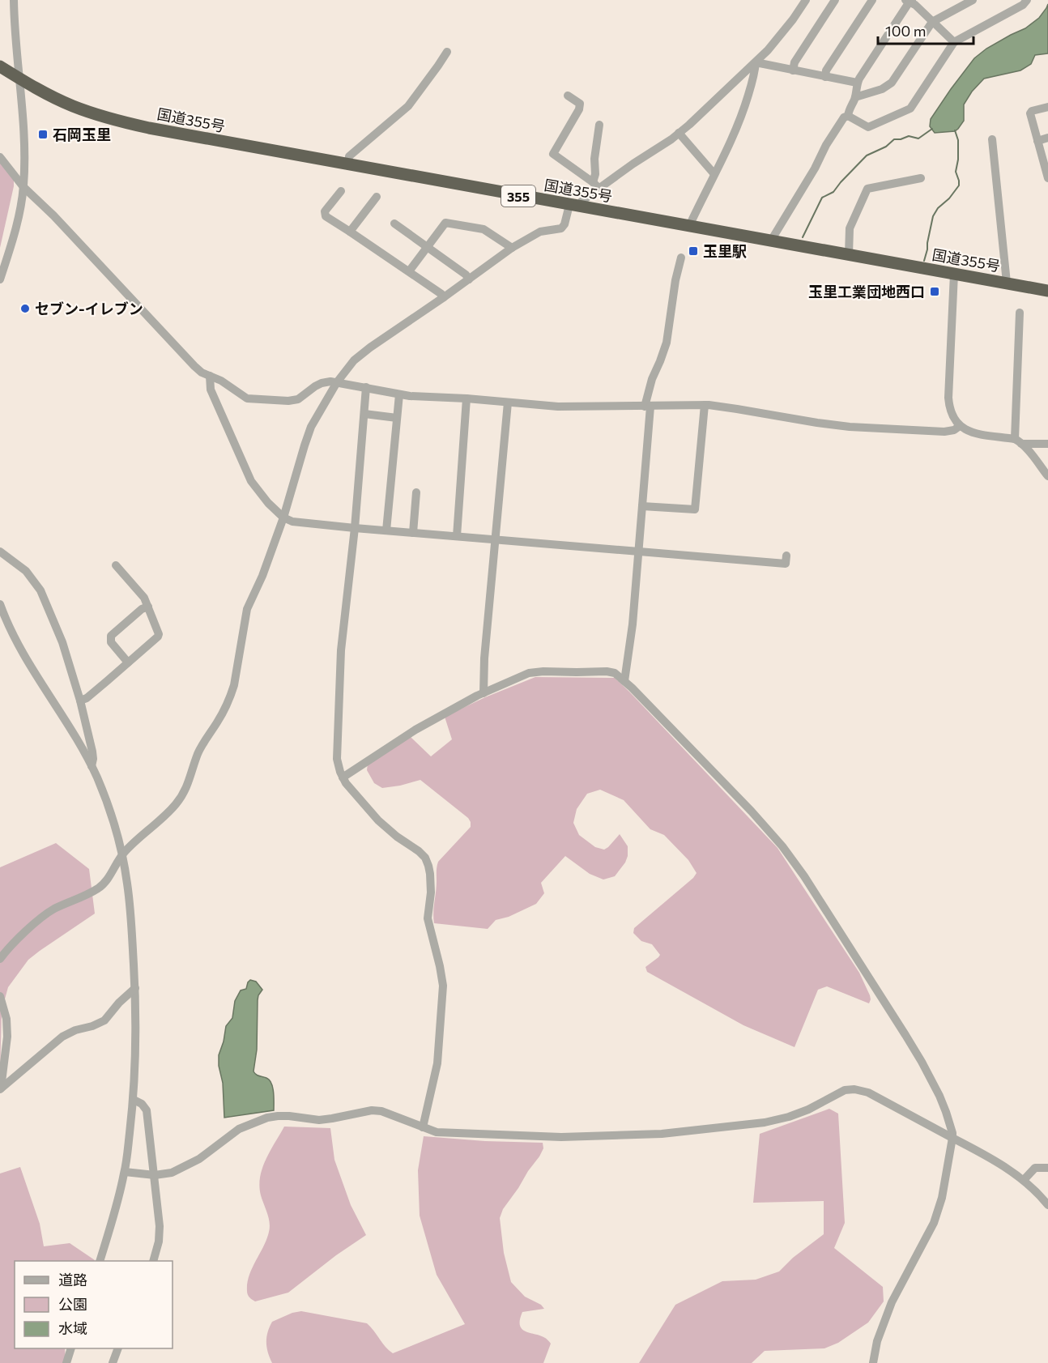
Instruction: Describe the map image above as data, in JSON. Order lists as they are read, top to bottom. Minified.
{"streets":{"highway":["国道355号","355"]},"places":{"transit":["石岡玉里","玉里駅","玉里工業団地西口"],"other":["セブン-イレブン"]},"legend":["道路","公園","水域"],"scale_bar":"100 m"}
